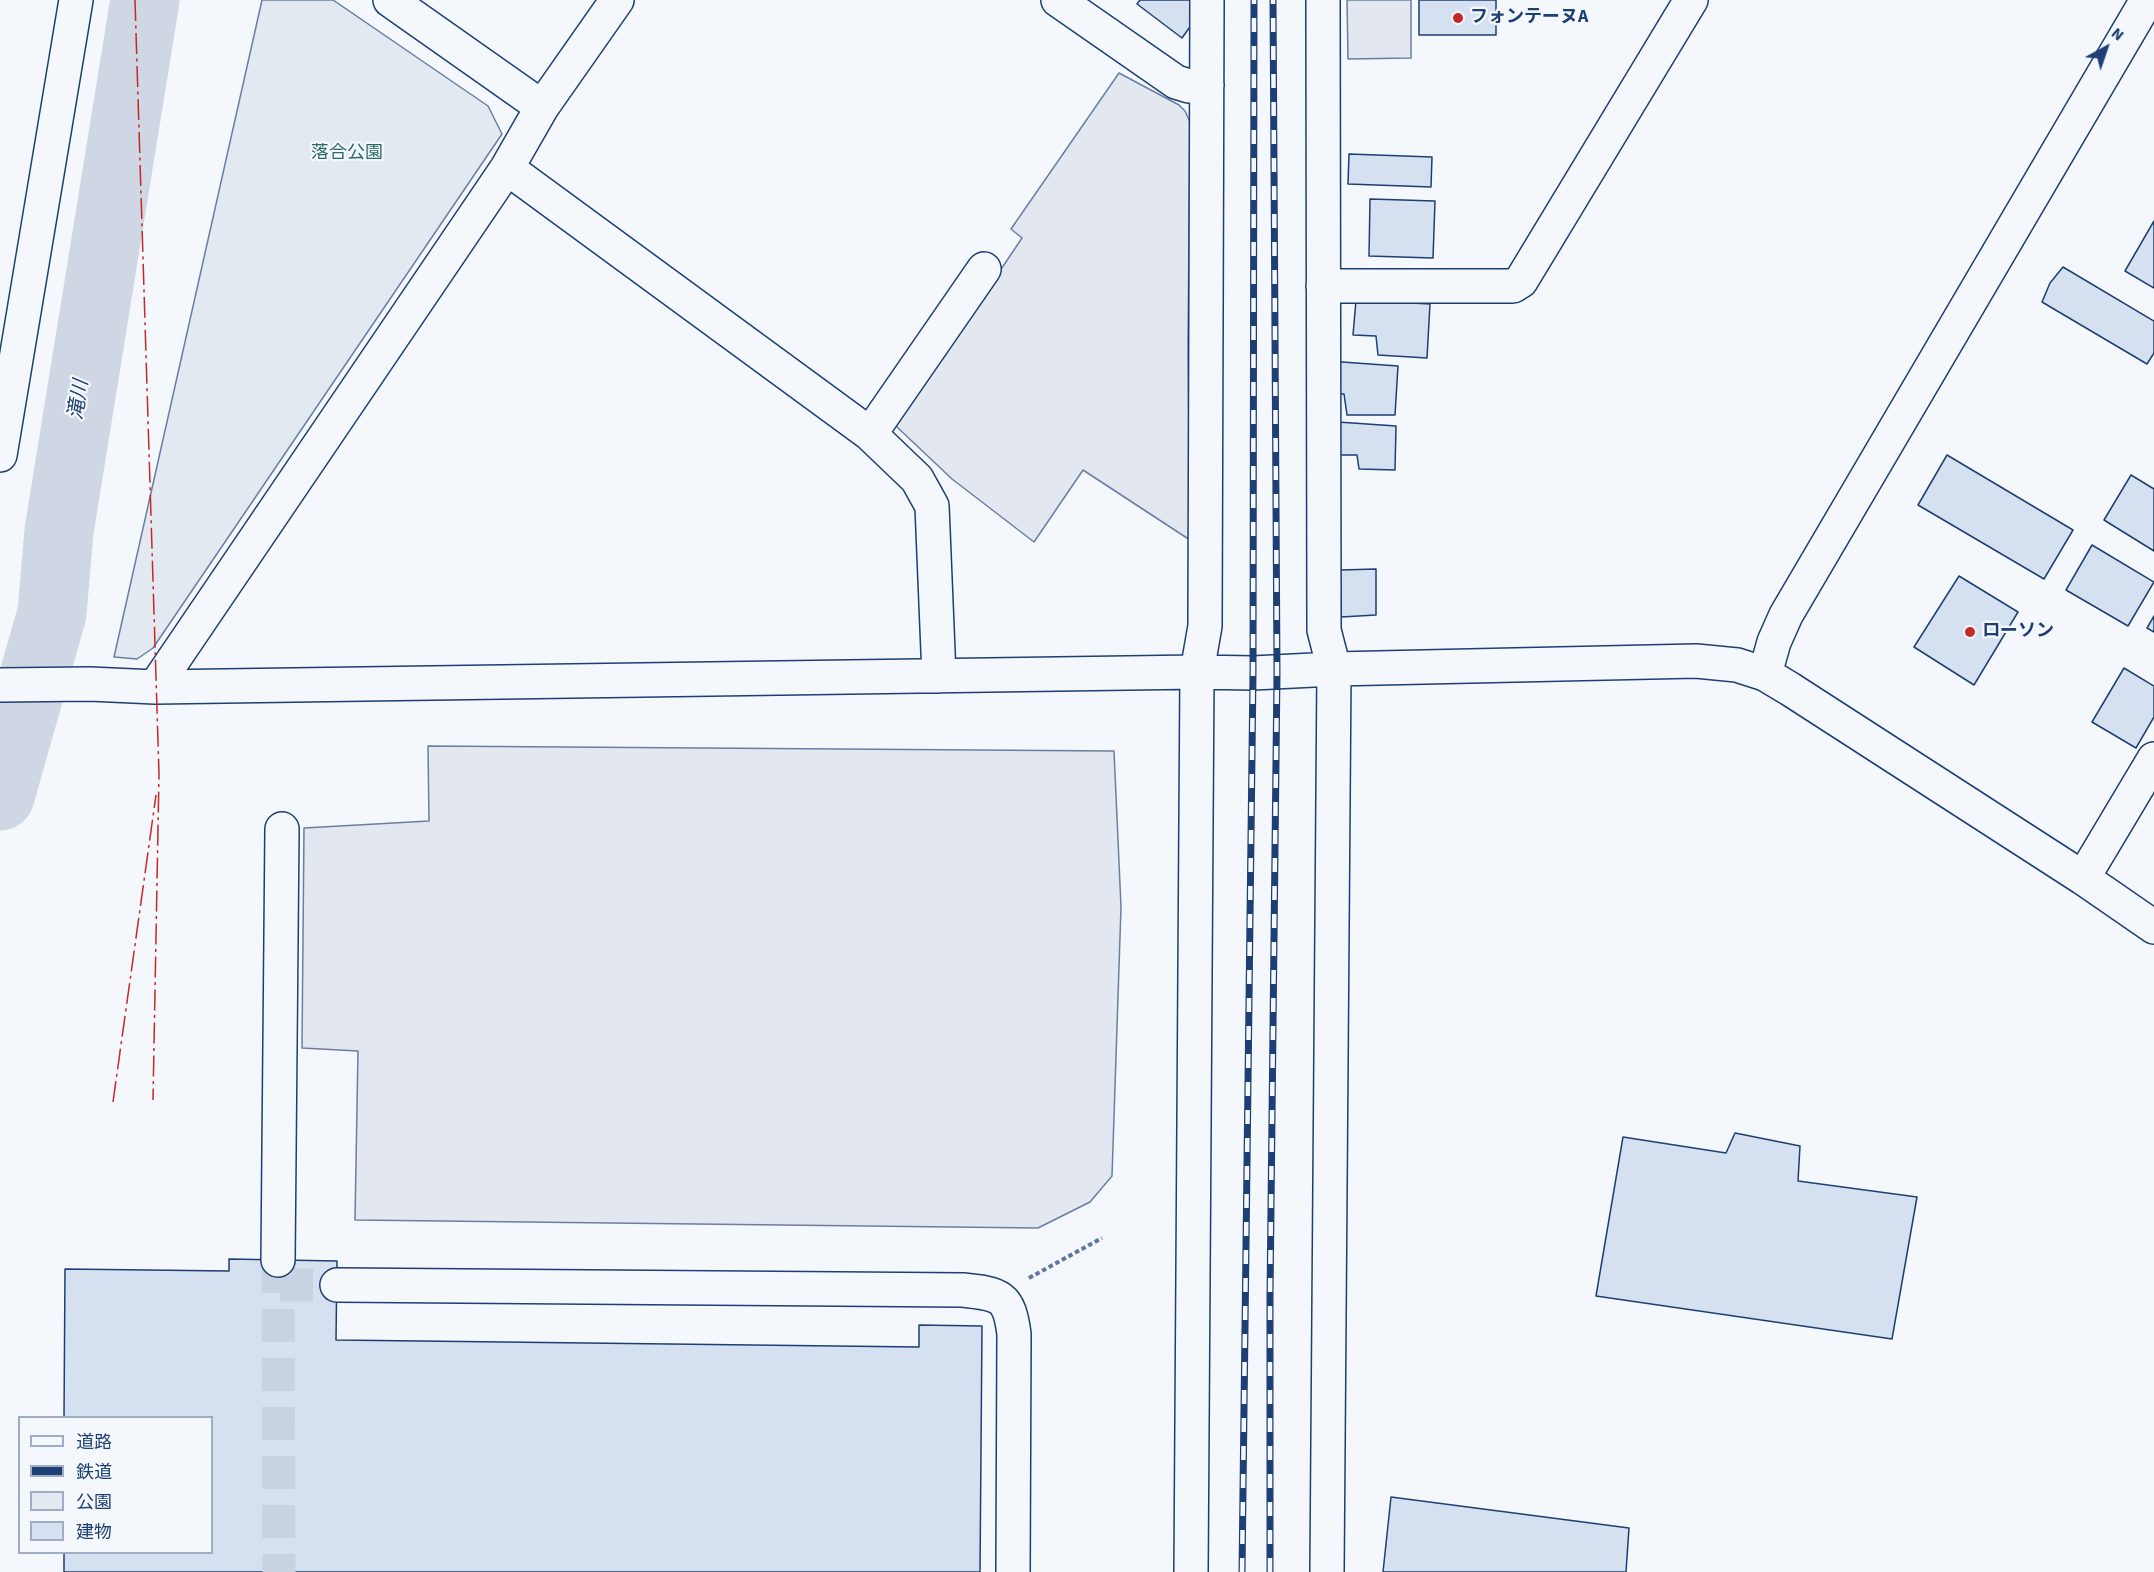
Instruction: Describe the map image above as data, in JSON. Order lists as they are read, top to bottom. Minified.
{"water":["滝川"],"parks":["落合公園"],"places":["フォンテーヌA","ローソン"],"legend":["道路","鉄道","公園","建物"],"north":"top right"}
